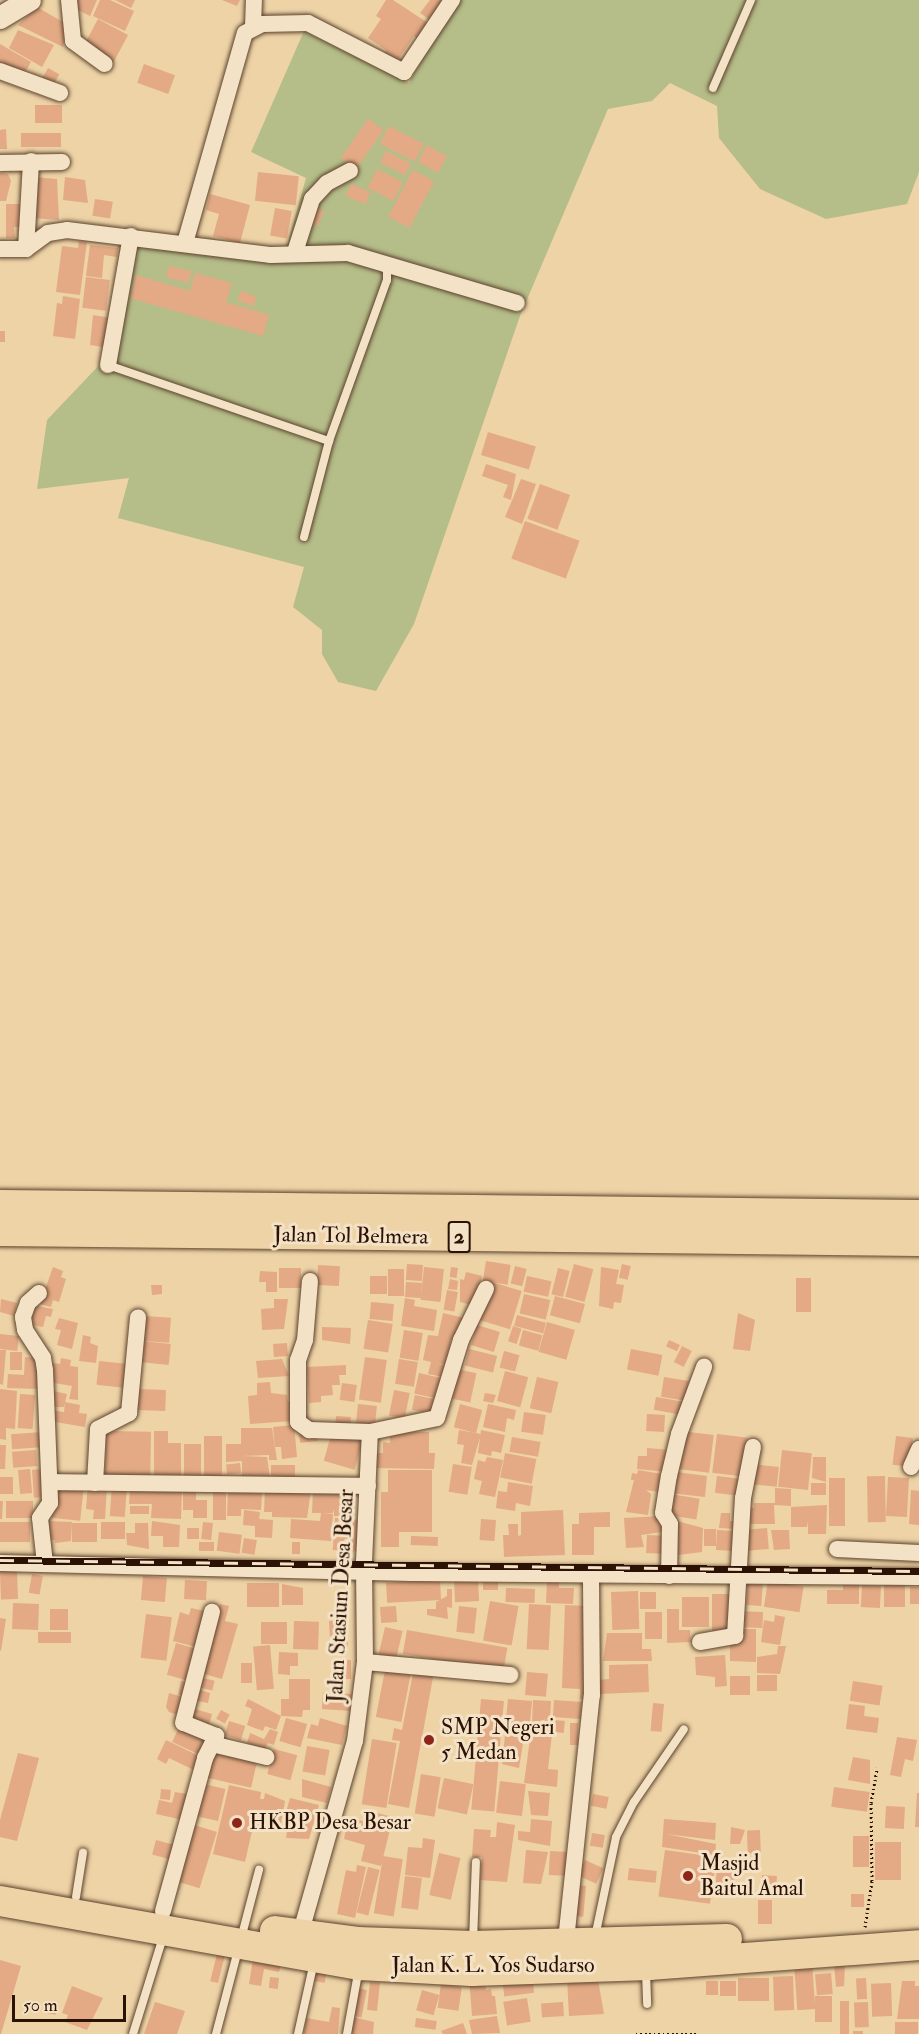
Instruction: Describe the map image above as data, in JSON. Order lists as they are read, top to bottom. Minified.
{"streets":{"highway":["Jalan Tol Belmera","2","Jalan K. L. Yos Sudarso"],"street":["Jalan Stasiun Desa Besar"]},"crossings":[["Jalan Stasiun Desa Besar","Jalan K. L. Yos Sudarso"]],"places":["SMP Negeri 5 Medan","HKBP Desa Besar","Masjid Baitul Amal"],"scale_bar":"50 m"}
